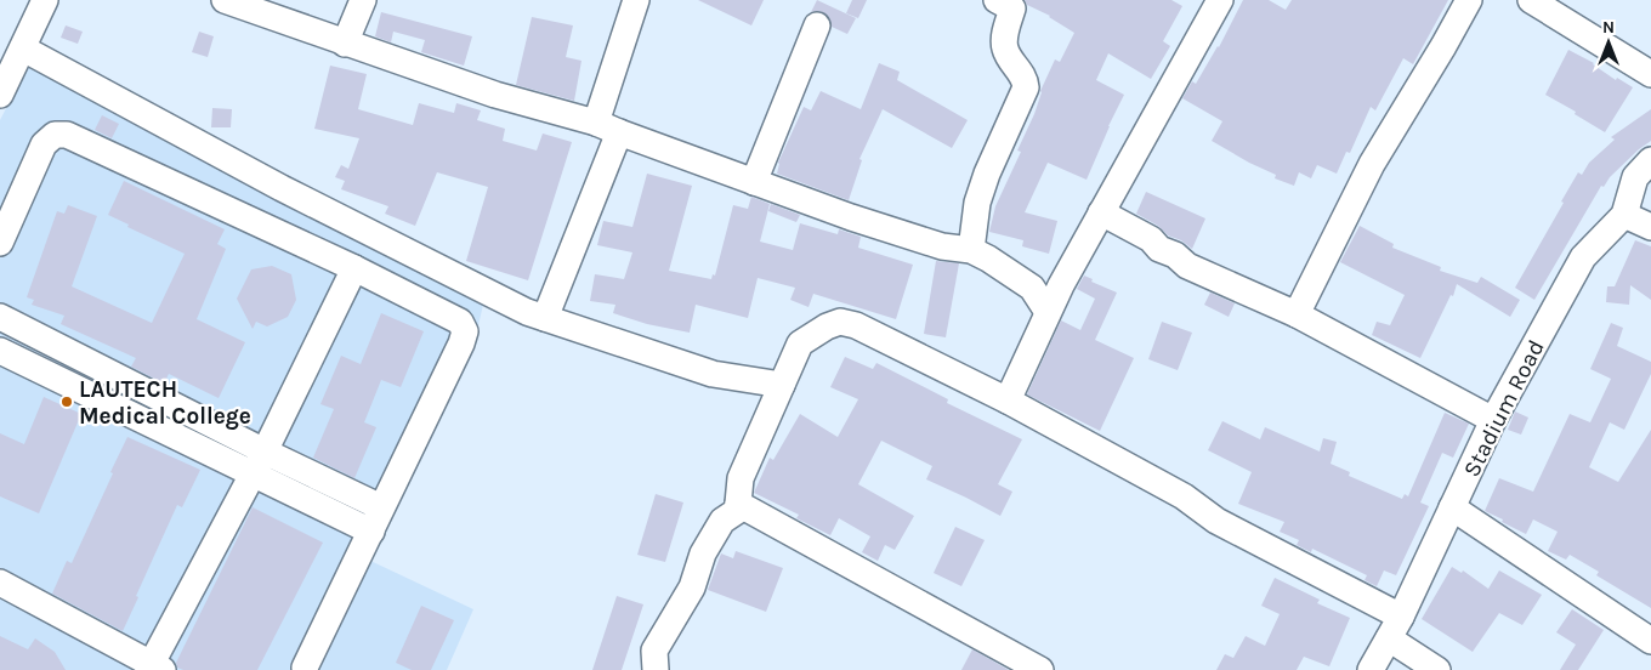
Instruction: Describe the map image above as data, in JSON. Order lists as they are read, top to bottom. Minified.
{"streets":{"street":["Stadium Road"]},"places":["LAUTECH Medical College"],"north":"top"}
